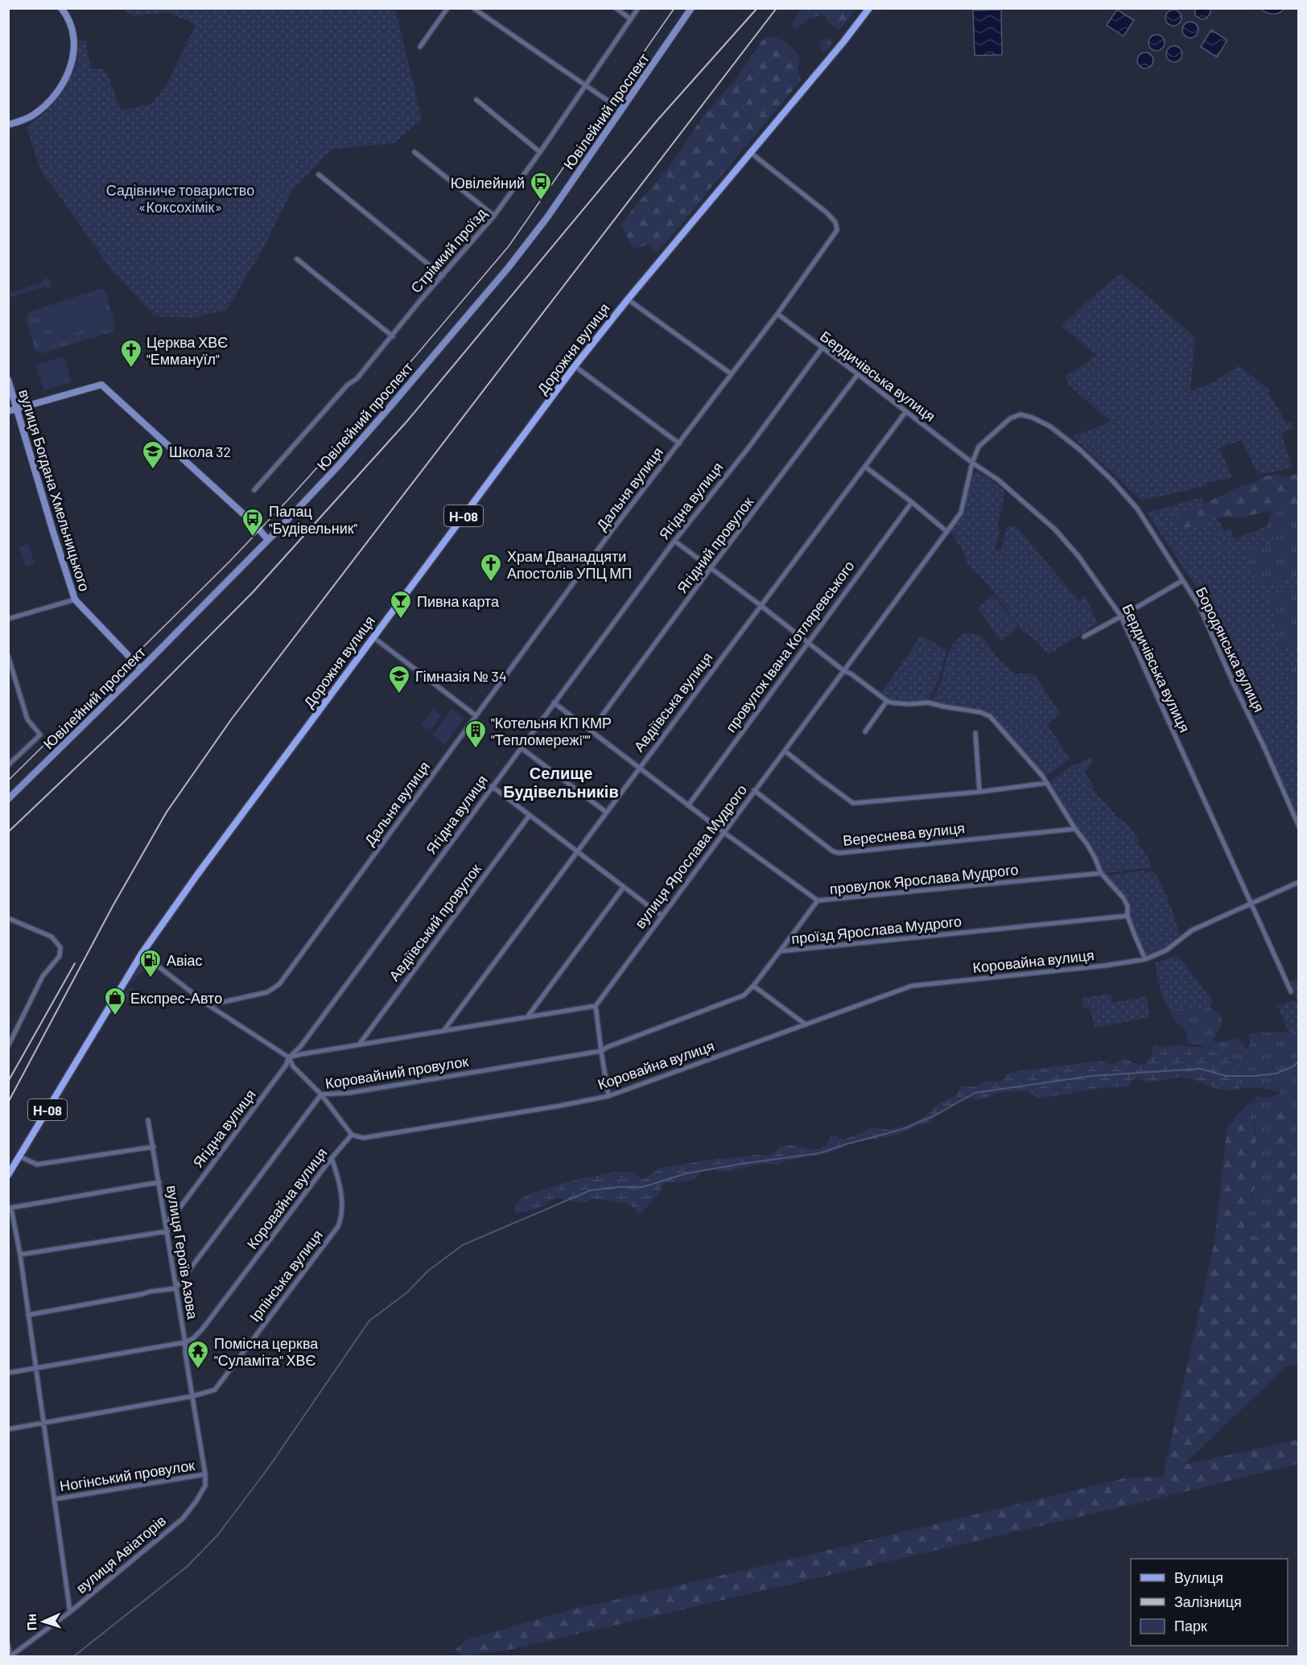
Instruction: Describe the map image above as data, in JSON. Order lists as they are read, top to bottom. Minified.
{"streets":{"main road":["Ювілейний проспект","Дорожня вулиця","вулиця Богдана Хмельницького","Н-08"],"street":["Стрімкий проїзд","Бердичівська вулиця","Дальня вулиця","Ягідна вулиця","Ягідний провулок","провулок Івана Котляревського","Бородянська вулиця","Авдіївська вулиця","Вереснева вулиця","вулиця Ярослава Мудрого","провулок Ярослава Мудрого","Авдіївський провулок","проїзд Ярослава Мудрого","Коровайна вулиця","Коровайний провулок","вулиця Героїв Азова","Ірпінська вулиця","Ногінський провулок","вулиця Авіаторів"]},"crossings":[["Ювілейний проспект","вулиця Богдана Хмельницького"],["Дорожня вулиця","Дальня вулиця"],["Бердичівська вулиця","Дальня вулиця"],["Бердичівська вулиця","Ягідна вулиця"],["Бердичівська вулиця","Ягідний провулок"],["Бердичівська вулиця","Бородянська вулиця"],["Бердичівська вулиця","Авдіївська вулиця"],["Бердичівська вулиця","вулиця Ярослава Мудрого"],["Бердичівська вулиця","Коровайна вулиця"],["Ягідна вулиця","провулок Ярослава Мудрого"],["Ягідна вулиця","вулиця Героїв Азова"],["Ягідний провулок","провулок Ярослава Мудрого"],["провулок Івана Котляревського","провулок Ярослава Мудрого"],["Бородянська вулиця","вулиця Ярослава Мудрого"],["Авдіївська вулиця","провулок Ярослава Мудрого"],["Вереснева вулиця","вулиця Ярослава Мудрого"],["вулиця Ярослава Мудрого","провулок Ярослава Мудрого"],["проїзд Ярослава Мудрого","Коровайний провулок"],["Коровайна вулиця","вулиця Героїв Азова"],["Коровайна вулиця","Ірпінська вулиця"],["Коровайний провулок","вулиця Героїв Азова"],["вулиця Героїв Азова","Ірпінська вулиця"],["вулиця Героїв Азова","Ногінський провулок"],["вулиця Героїв Азова","вулиця Авіаторів"],["Ногінський провулок","вулиця Авіаторів"]],"districts":["Селище Будівельників"],"parks":["Садівниче товариство «Коксохімік»"],"places":{"bus stop":["Ювілейний","Палац \"Будівельник\""],"church":["Церква ХВЄ \"Еммануїл\"","Храм Дванадцяти Апостолів УПЦ МП"],"school or university":["Школа 32","Гімназія № 34"],"bar":["Пивна карта"],"building":["\"Котельня КП КМР \"Тепломережi\"\""],"fuel station":["Авіас"],"shop":["Експрес-Авто"],"temple":["Помісна церква \"Суламіта\" ХВЄ"]},"legend":["Вулиця","Залізниця","Парк"],"north":"left"}
